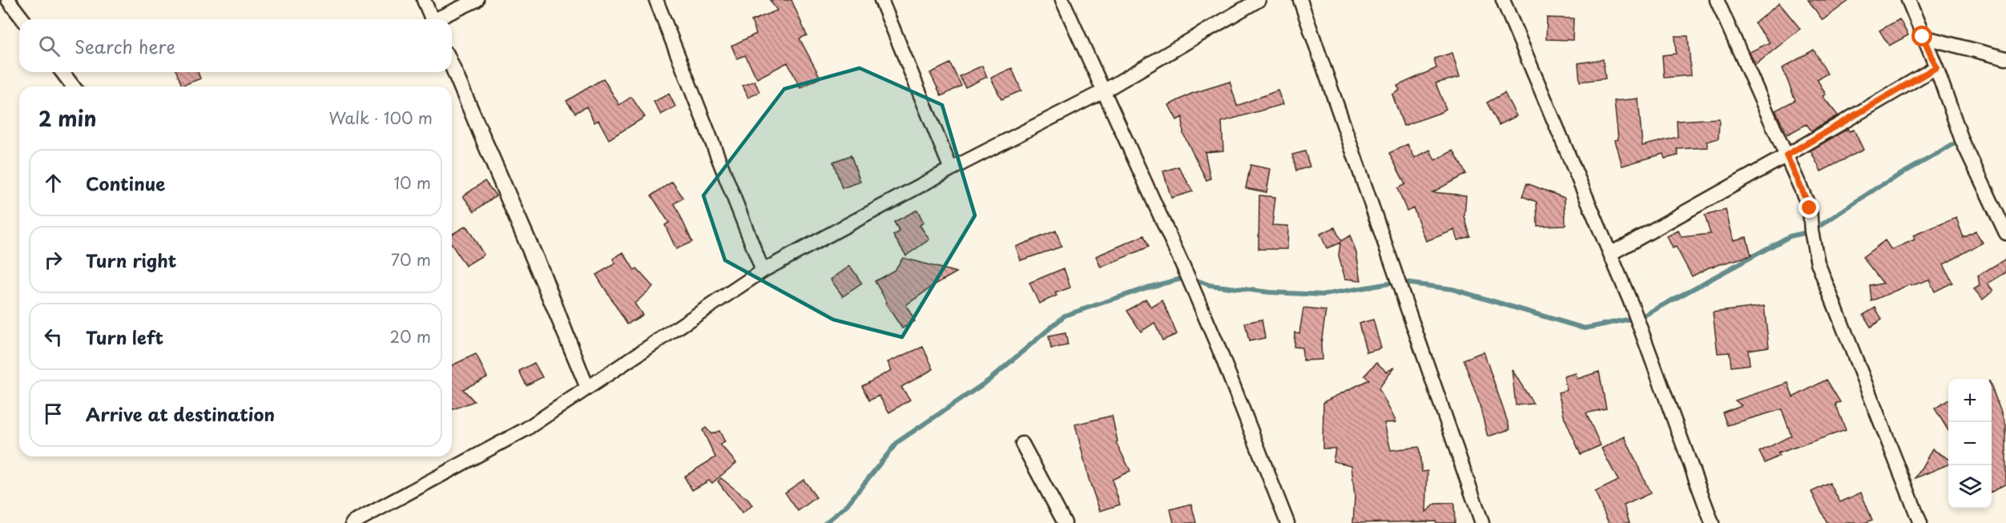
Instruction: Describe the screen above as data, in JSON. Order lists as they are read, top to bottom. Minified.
{"page":{"search":"Search here","heading":["2 min","Walk · 100 m"],"list":[["Continue","10 m"],["Turn right","70 m"],["Turn left","20 m"],"Arrive at destination"],"map_buttons":["+","−"]}}
